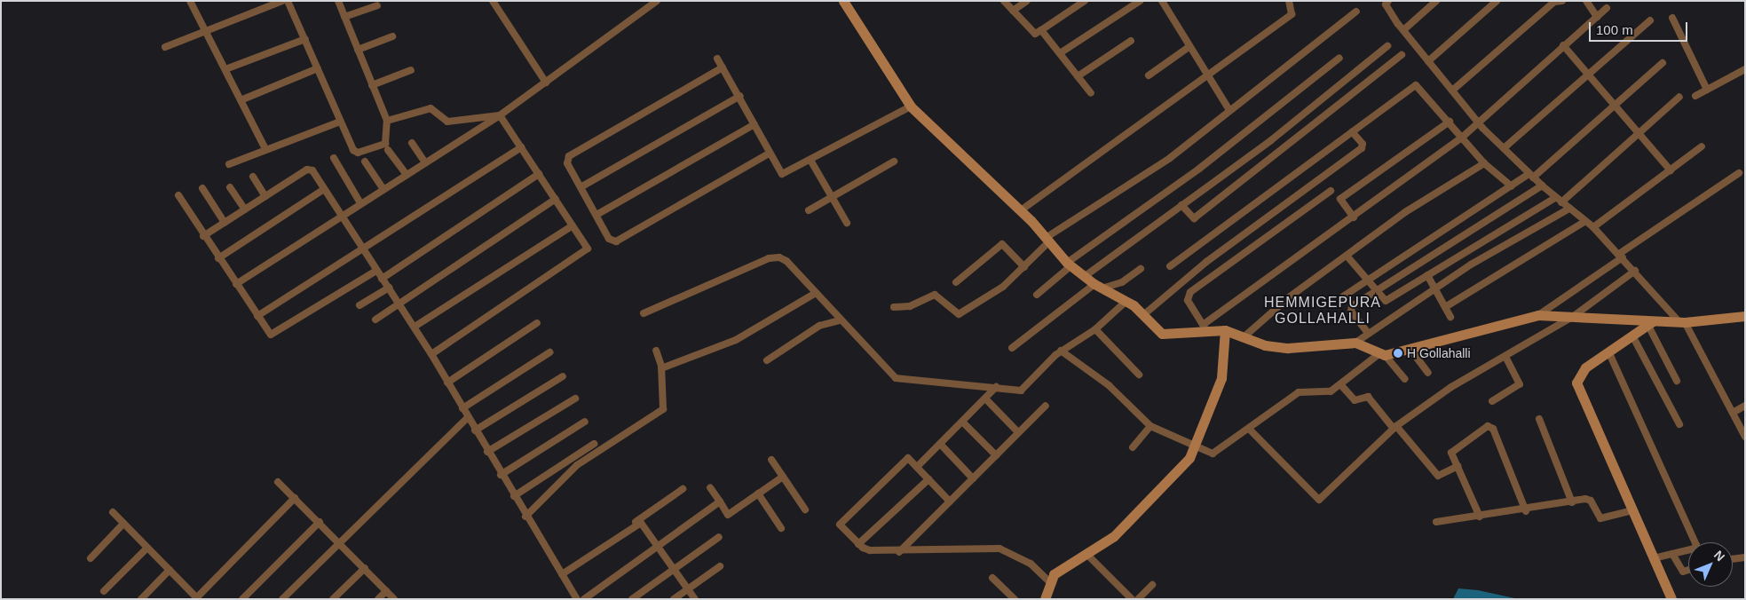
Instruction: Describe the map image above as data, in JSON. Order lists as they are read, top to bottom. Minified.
{"districts":["HEMMIGEPURA GOLLAHALLI"],"places":["H Gollahalli"],"scale_bar":"100 m","north":"top right"}
